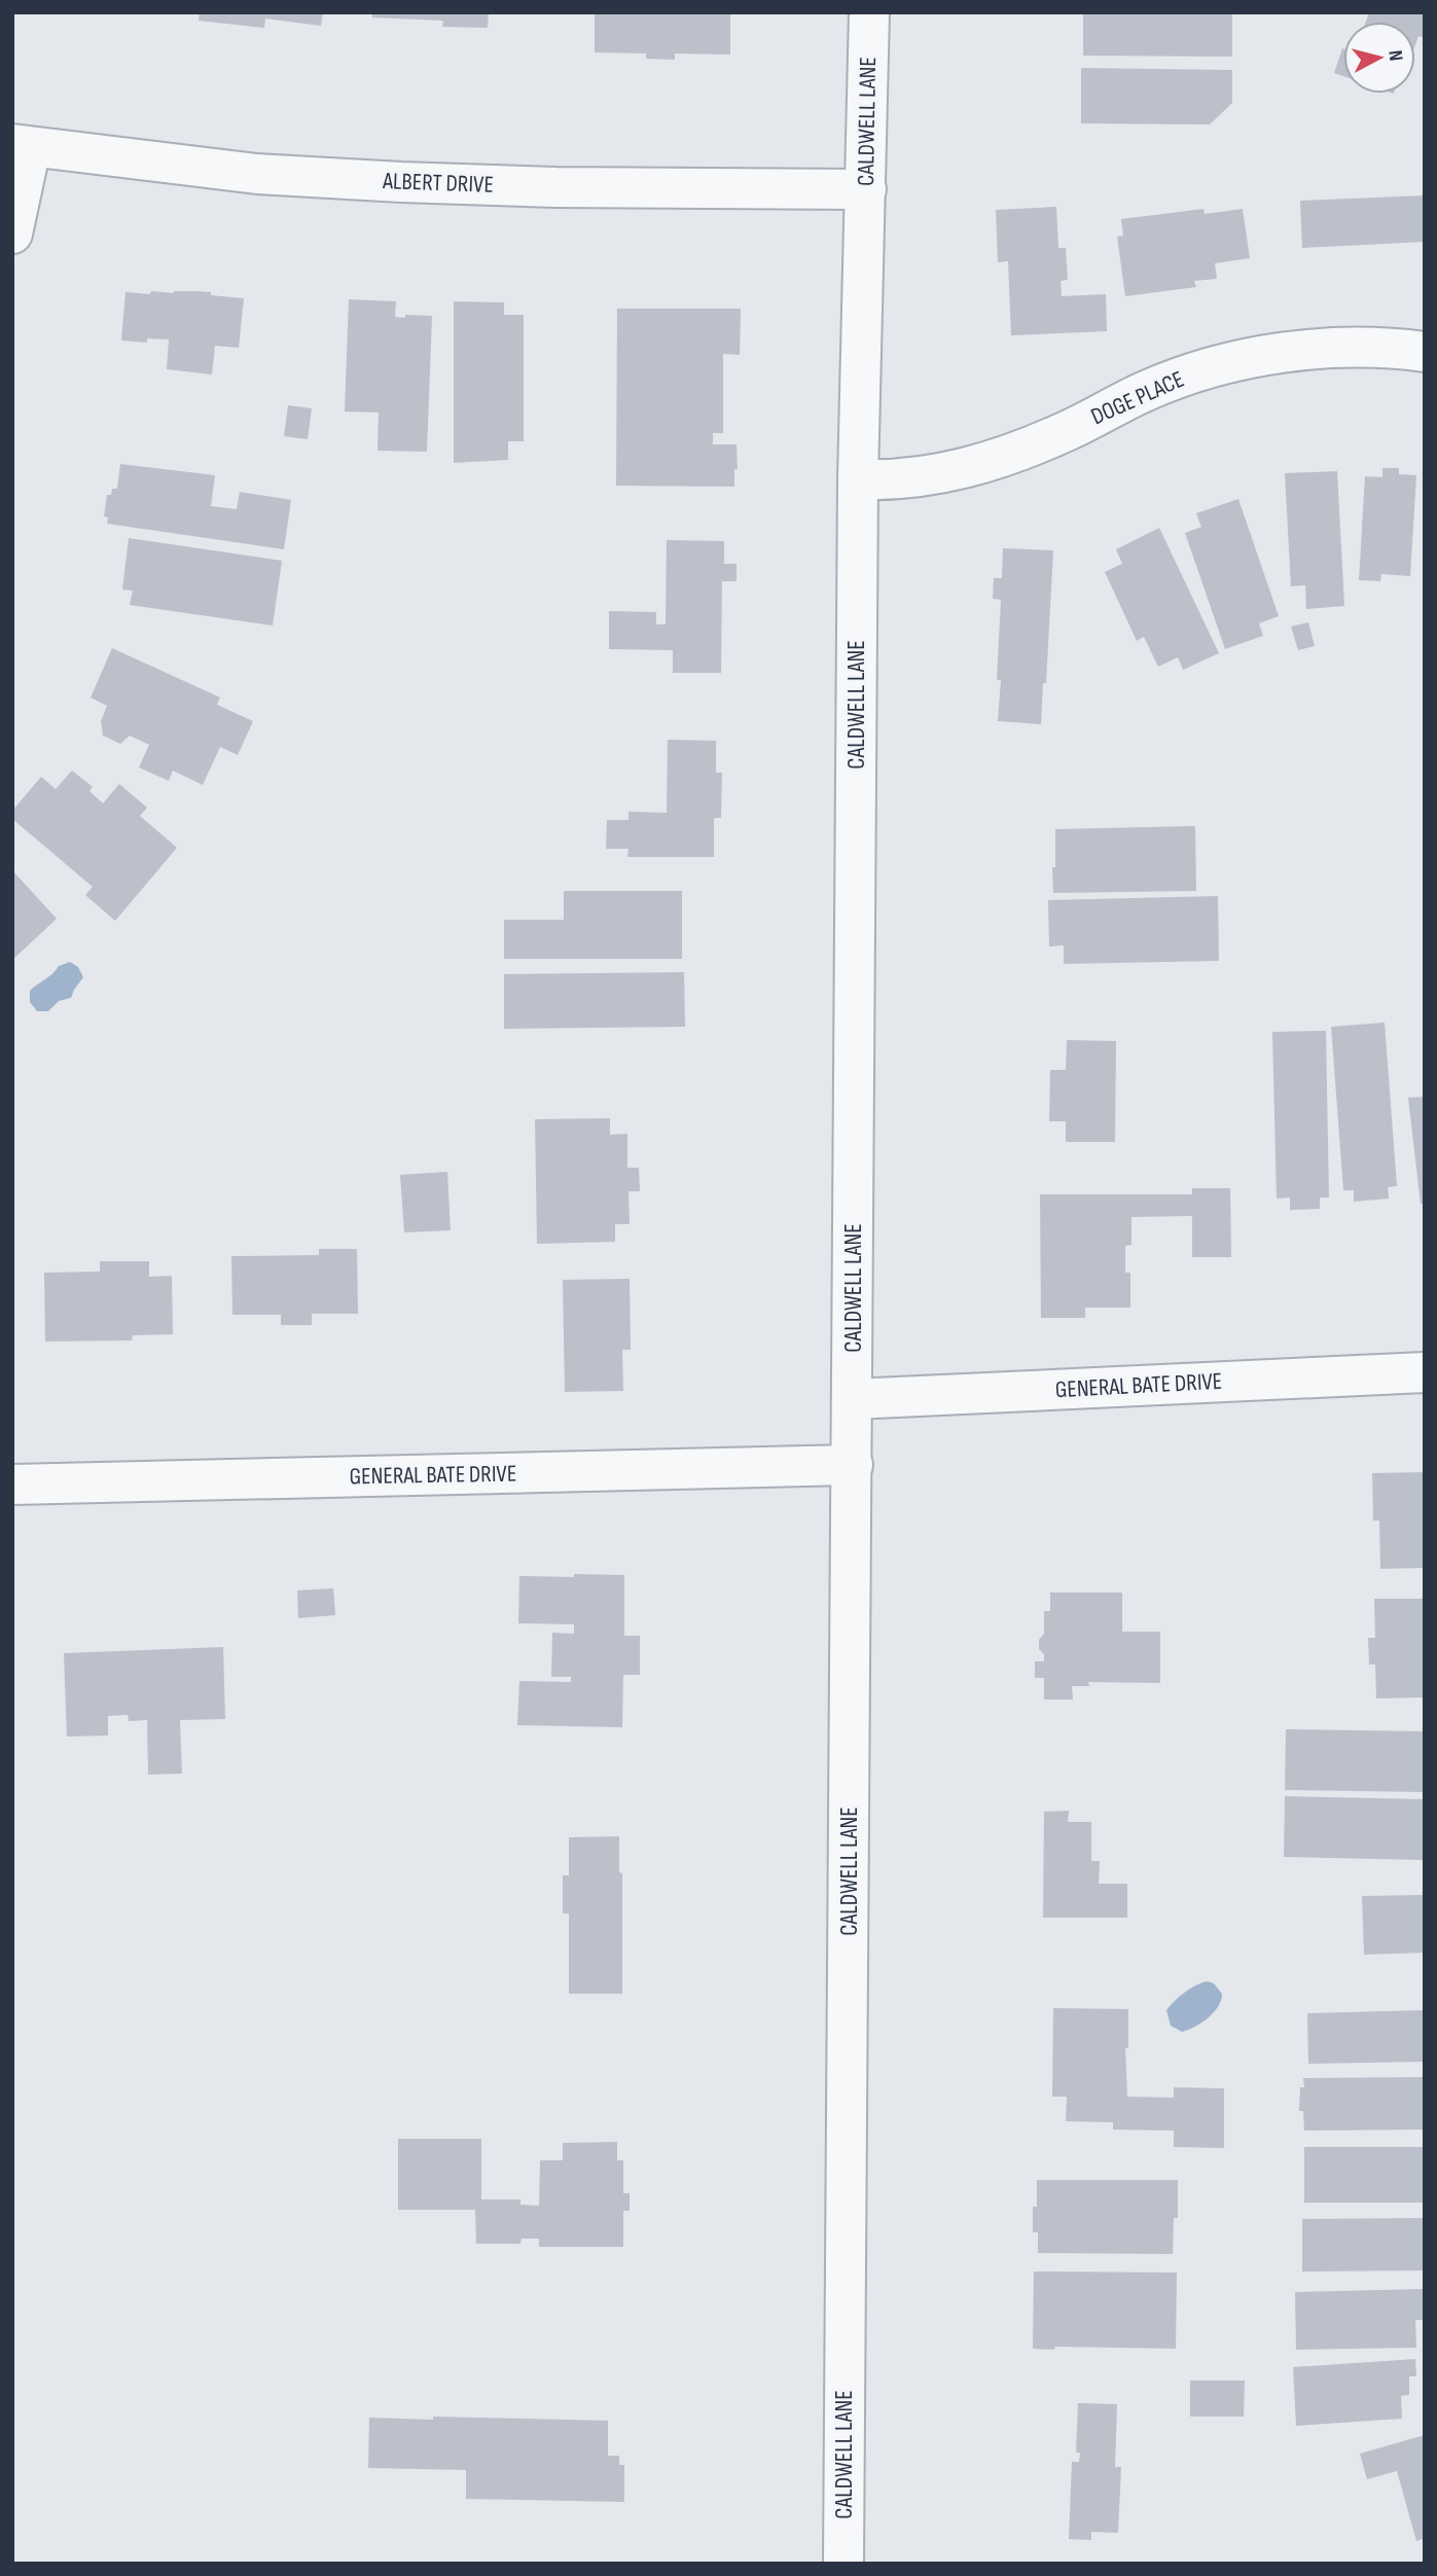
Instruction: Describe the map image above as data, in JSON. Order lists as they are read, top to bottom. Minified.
{"streets":{"street":["CALDWELL LANE","ALBERT DRIVE","DOGE PLACE","GENERAL BATE DRIVE"]},"crossings":[["CALDWELL LANE","ALBERT DRIVE"],["CALDWELL LANE","DOGE PLACE"],["CALDWELL LANE","GENERAL BATE DRIVE"]],"north":"right"}
